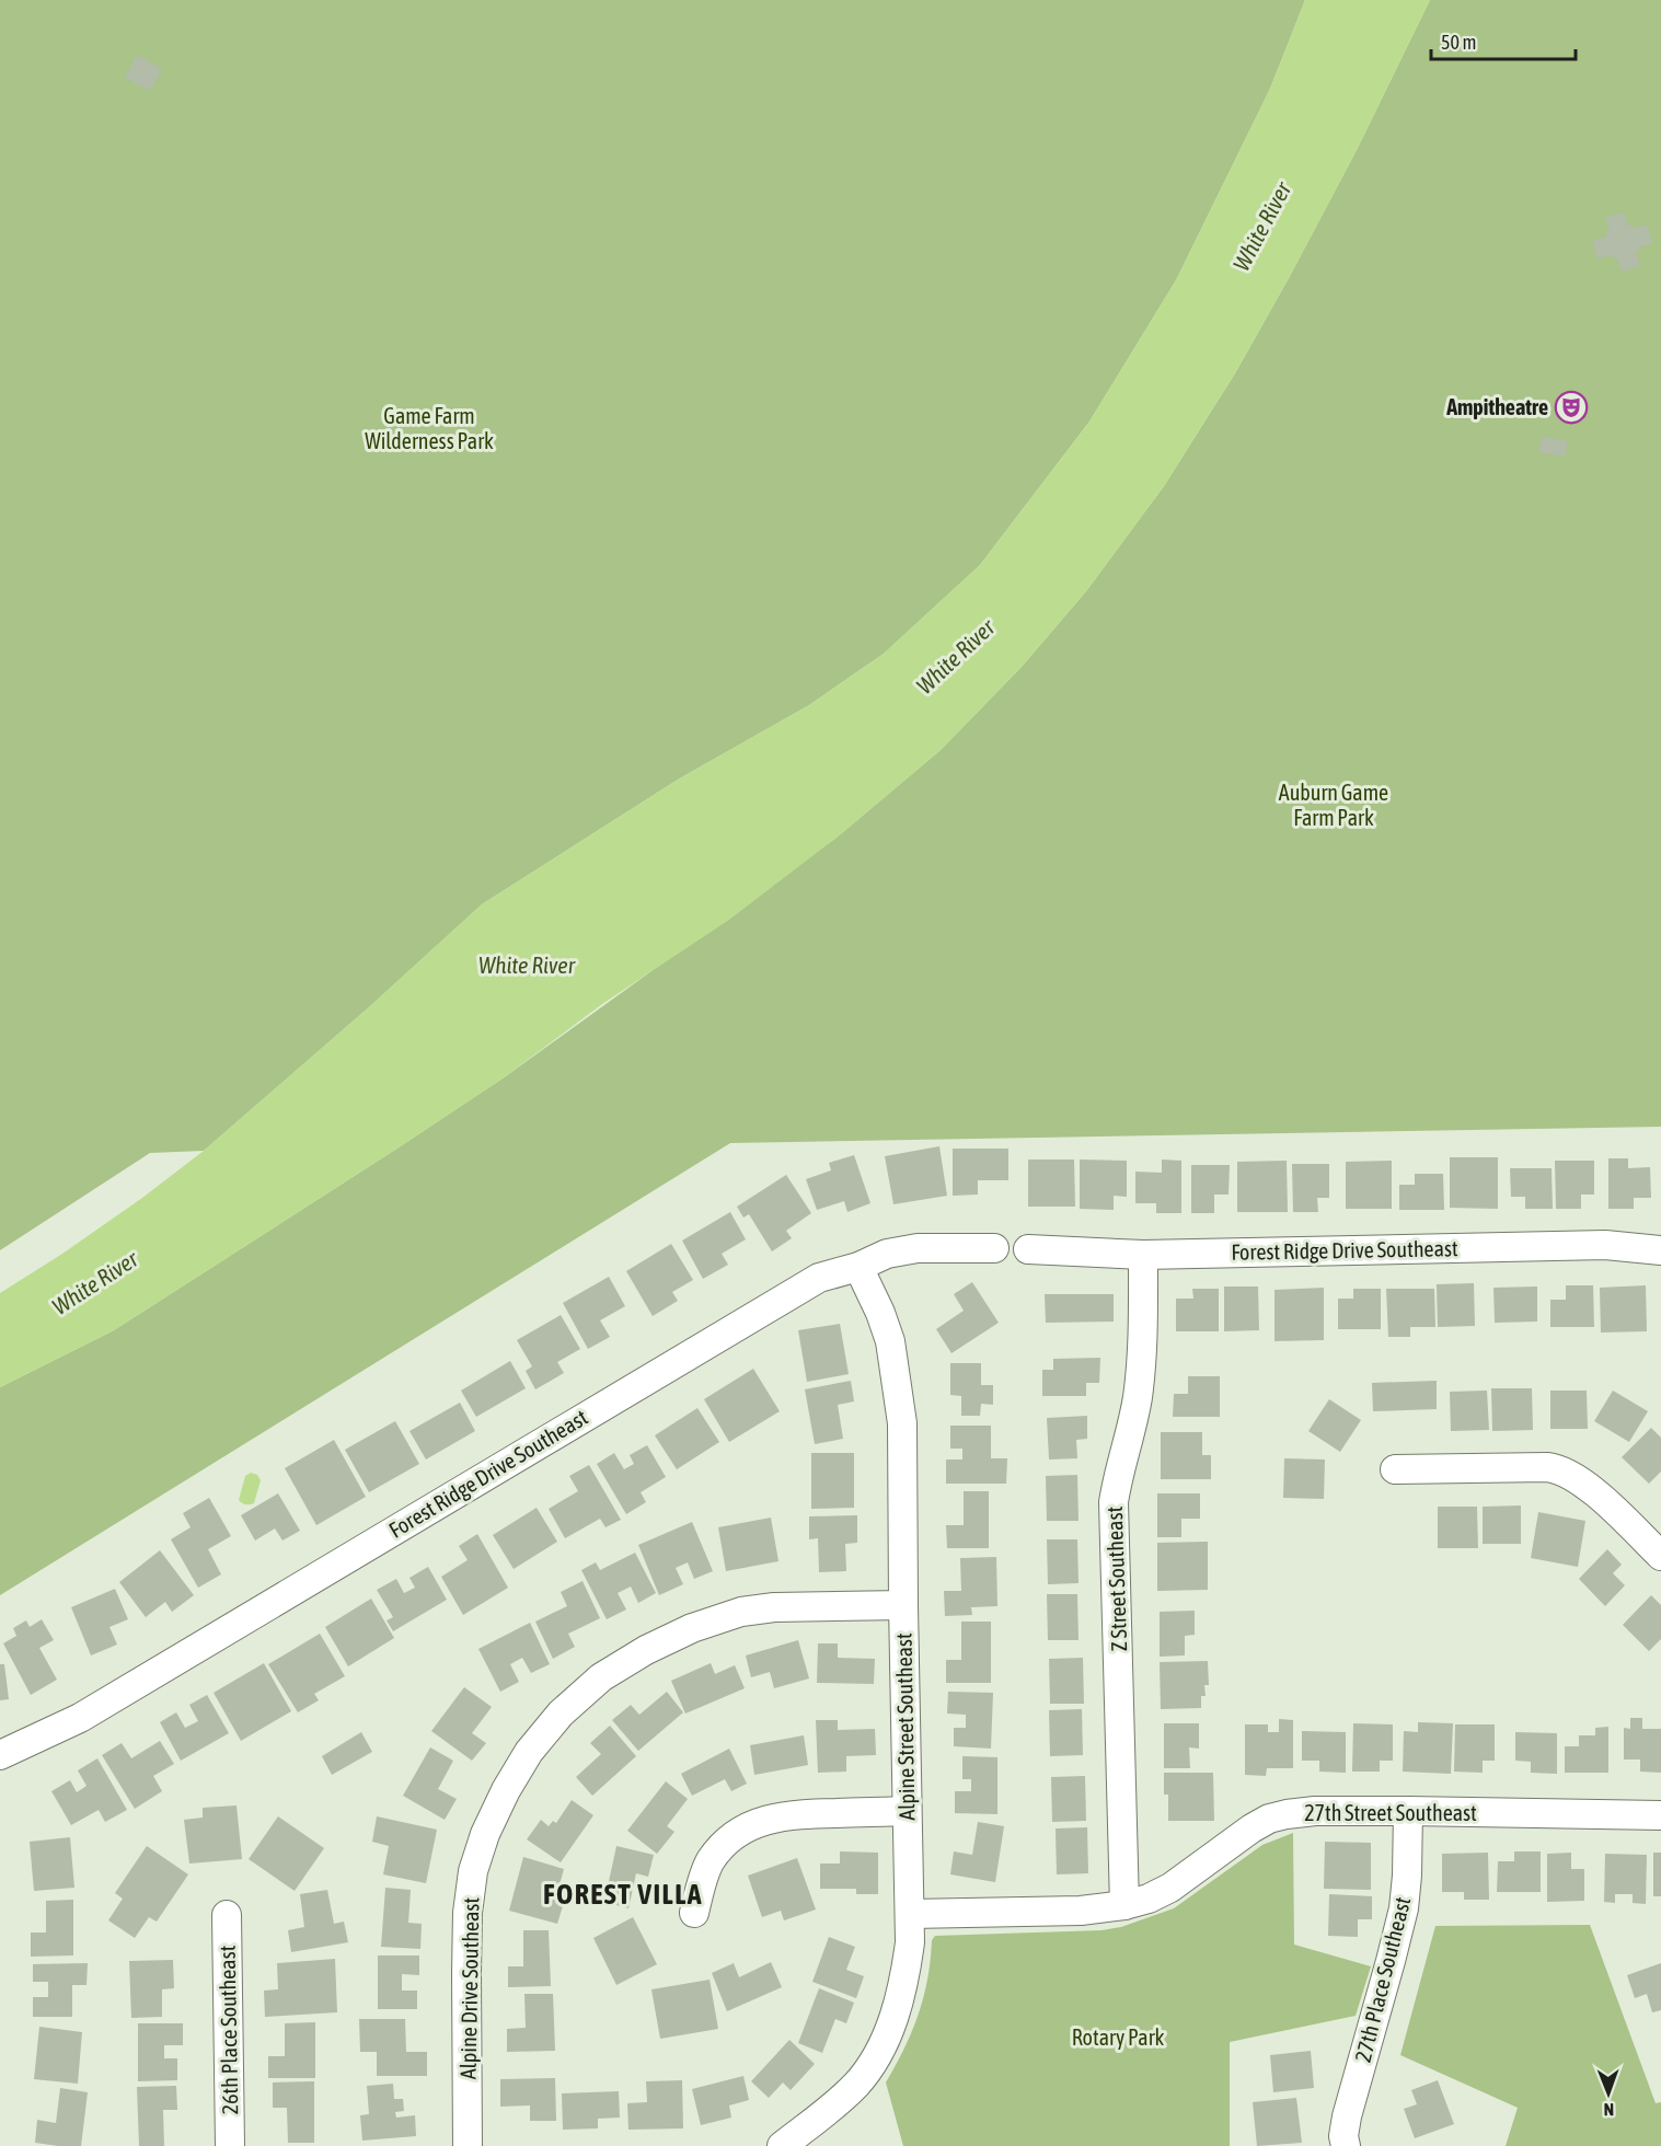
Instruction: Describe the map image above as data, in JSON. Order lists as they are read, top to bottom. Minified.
{"streets":{"street":["Forest Ridge Drive Southeast","Z Street Southeast","Alpine Street Southeast","27th Street Southeast","27th Place Southeast","Alpine Drive Southeast","26th Place Southeast"]},"crossings":[["Forest Ridge Drive Southeast","Z Street Southeast"],["Forest Ridge Drive Southeast","Alpine Street Southeast"],["Z Street Southeast","27th Street Southeast"],["Alpine Street Southeast","27th Street Southeast"],["Alpine Street Southeast","Alpine Drive Southeast"],["27th Street Southeast","27th Place Southeast"]],"districts":["FOREST VILLA"],"water":["White River"],"parks":["Game Farm Wilderness Park","Auburn Game Farm Park","Rotary Park"],"places":{"theatre":["Ampitheatre"]},"scale_bar":"50 m","north":"bottom"}
